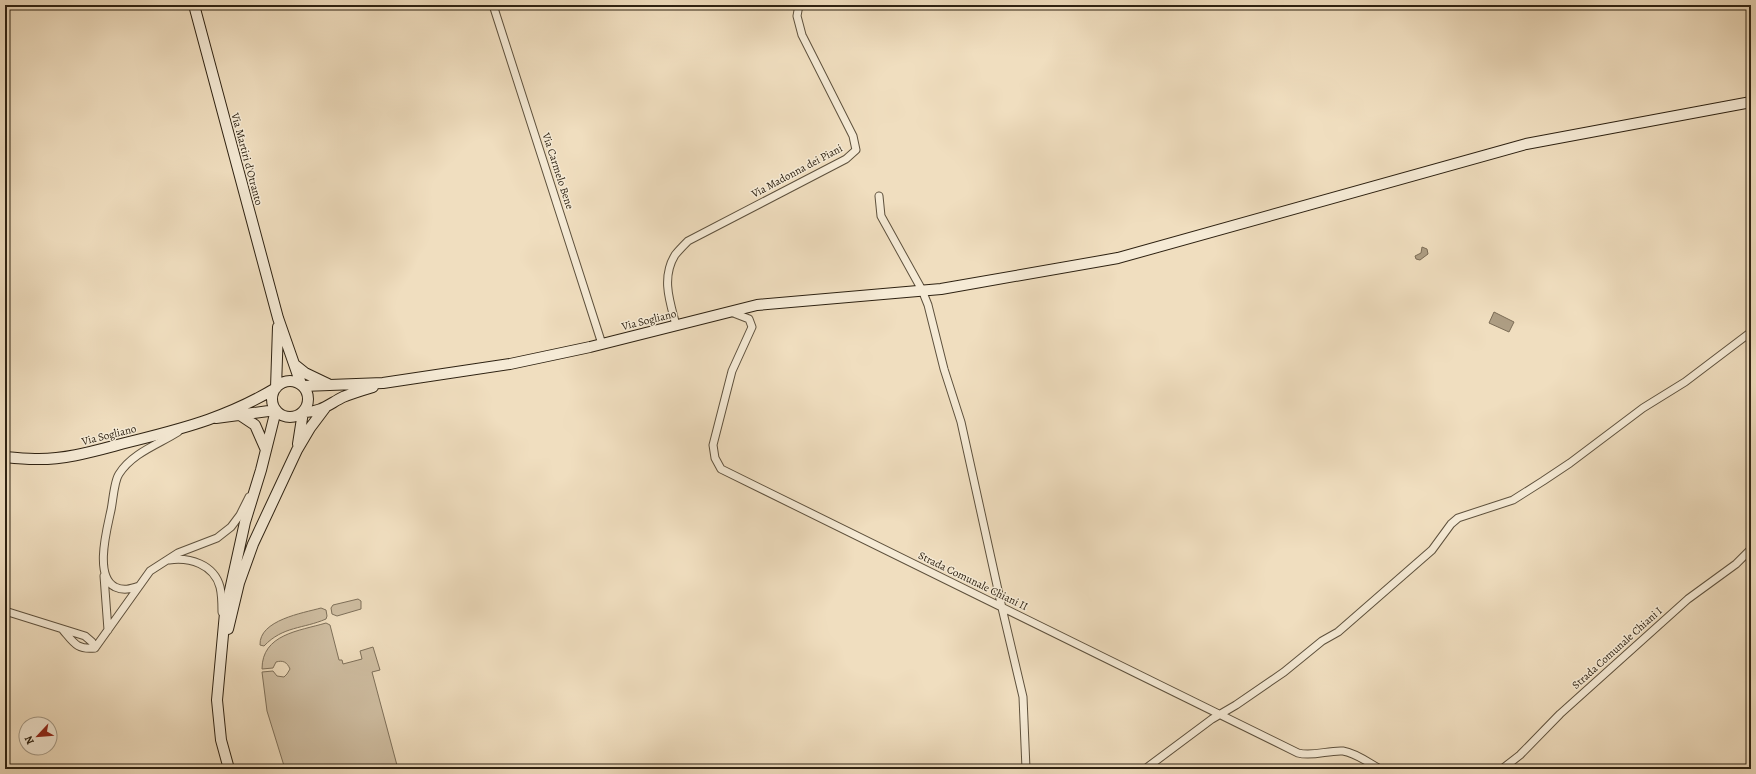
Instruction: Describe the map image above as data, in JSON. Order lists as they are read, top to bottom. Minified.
{"streets":{"street":["Via Martiri d'Otranto","Via Carmelo Bene","Via Madonna dei Piani","Via Sogliano","Strada Comunale Chiani II","Strada Comunale Chiani I"]},"crossings":[["Via Martiri d'Otranto","Via Sogliano"],["Via Carmelo Bene","Via Sogliano"],["Via Madonna dei Piani","Via Sogliano"],["Via Sogliano","Strada Comunale Chiani II"]],"north":"bottom left"}
